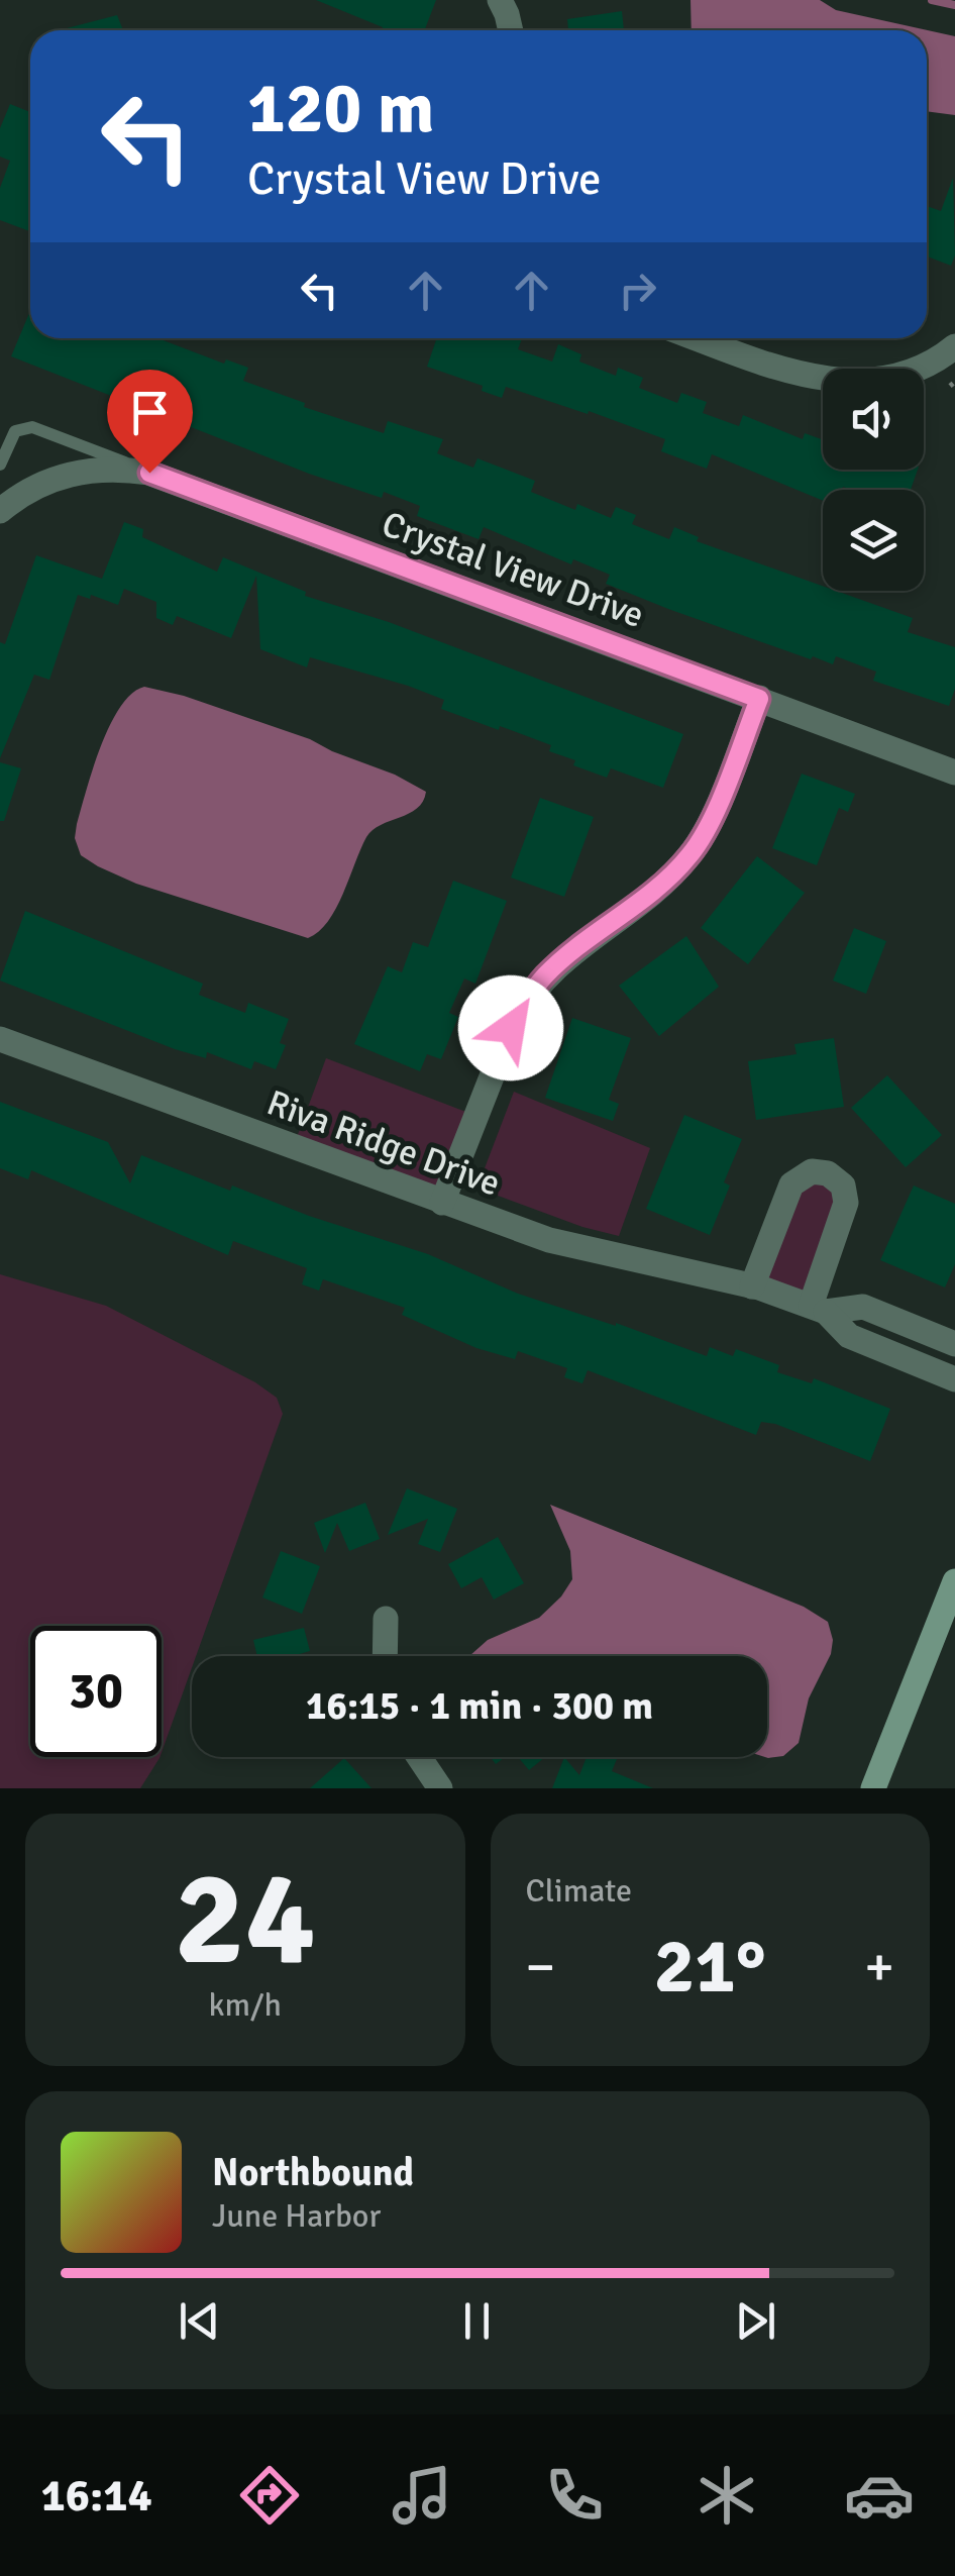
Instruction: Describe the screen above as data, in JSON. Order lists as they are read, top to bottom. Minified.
{"streets":{"street":["Crystal View Drive","Riva Ridge Drive"]},"page":{"turn":["120 m","Crystal View Drive"],"limit":"30","trip":"16:15 · 1 min · 300 m","tile":[["24","km/h"],"Climate"],"heat":["−","21°","+"],"song":["Northbound","June Harbor"],"tabs":"16:14"}}
